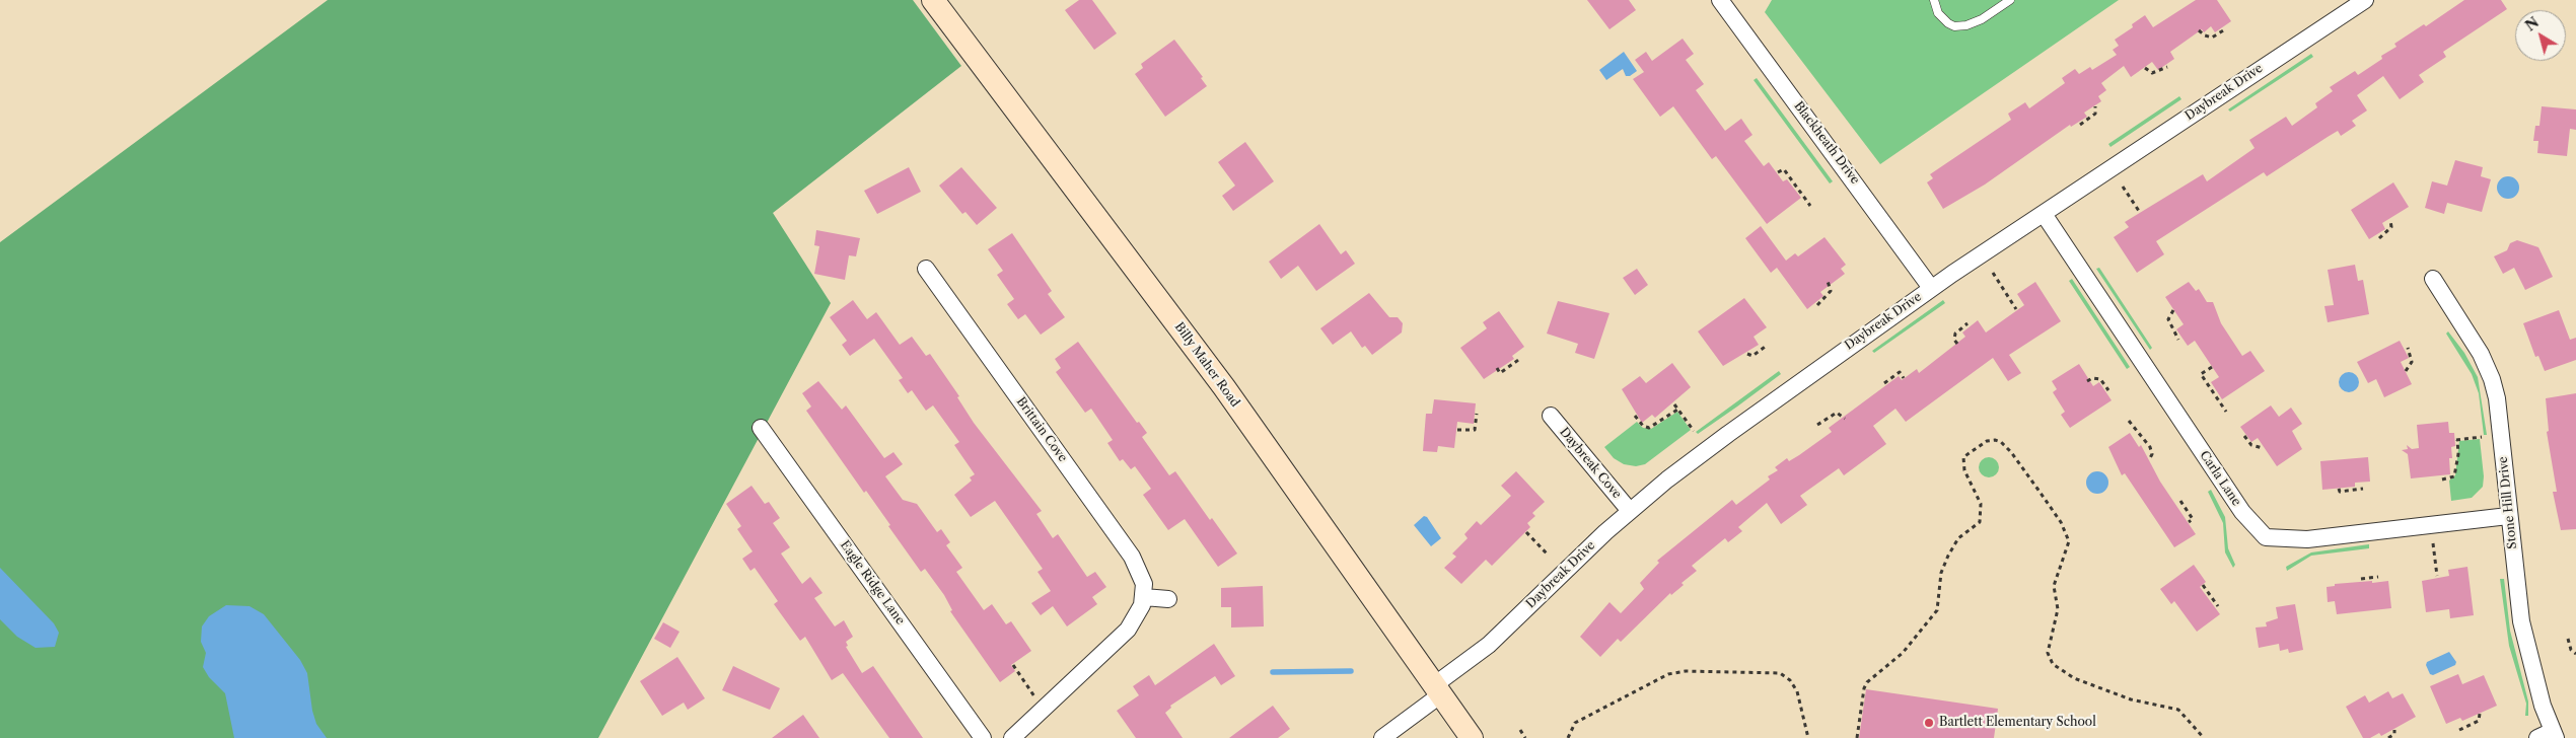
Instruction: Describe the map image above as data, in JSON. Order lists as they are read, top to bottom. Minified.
{"streets":{"main road":["Billy Maher Road"],"street":["Daybreak Drive","Blackheath Drive","Brittain Cove","Daybreak Cove","Carla Lane","Stone Hill Drive","Eagle Ridge Lane"]},"crossings":[["Daybreak Drive","Blackheath Drive"],["Daybreak Drive","Billy Maher Road"],["Daybreak Drive","Daybreak Cove"],["Daybreak Drive","Carla Lane"],["Carla Lane","Stone Hill Drive"]],"places":["Bartlett Elementary School"],"north":"top left"}
